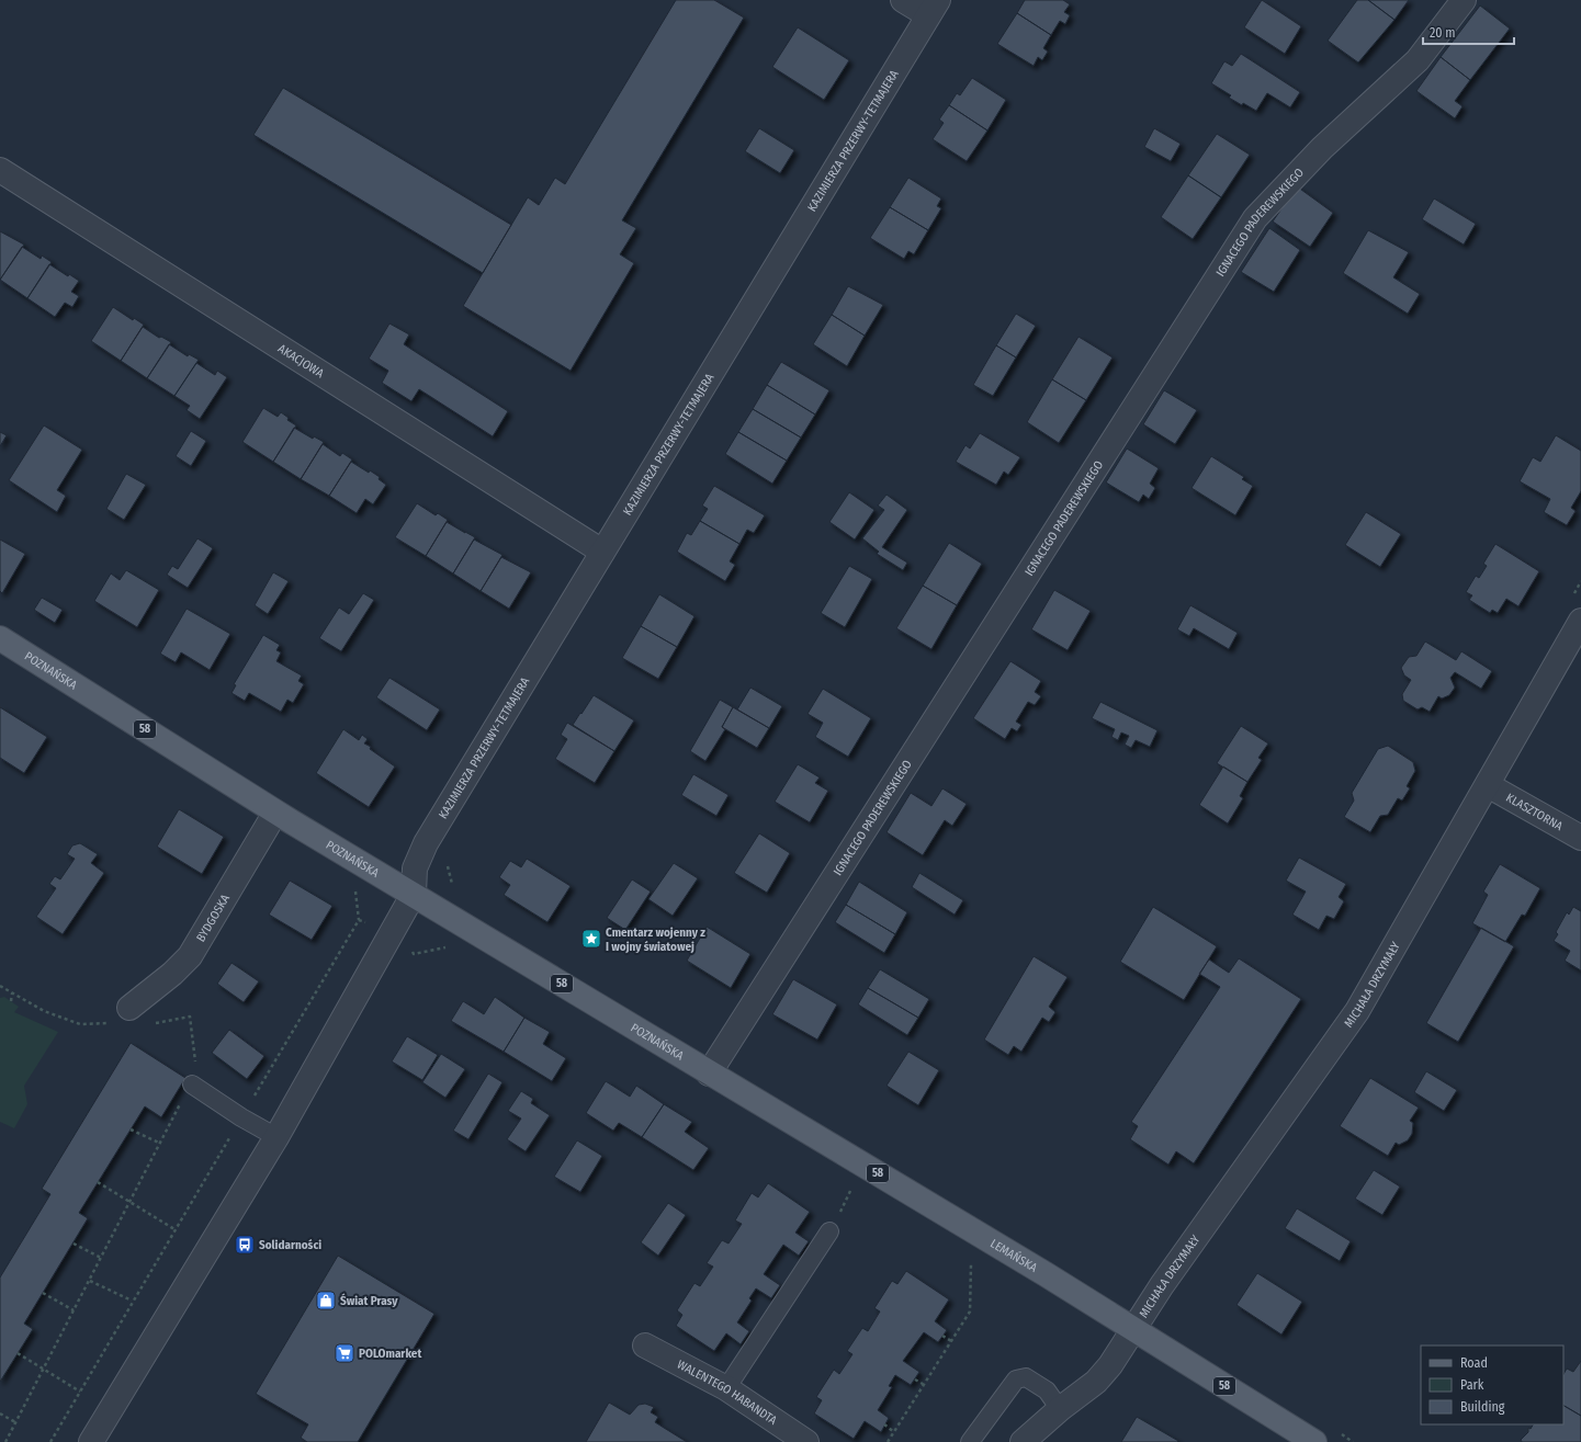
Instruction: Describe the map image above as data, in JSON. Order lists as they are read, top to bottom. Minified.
{"streets":{"main road":["POZNAŃSKA","58","LEMAŃSKA"],"street":["KAZIMIERZA PRZERWY-TETMAJERA","IGNACEGO PADEREWSKIEGO","AKACJOWA","KLASZTORNA","BYDGOSKA","MICHAŁA DRZYMAŁY","WALENTEGO HABANDTA"]},"crossings":[["KAZIMIERZA PRZERWY-TETMAJERA","AKACJOWA"],["KAZIMIERZA PRZERWY-TETMAJERA","POZNAŃSKA"],["IGNACEGO PADEREWSKIEGO","POZNAŃSKA"],["IGNACEGO PADEREWSKIEGO","LEMAŃSKA"],["POZNAŃSKA","BYDGOSKA"],["POZNAŃSKA","LEMAŃSKA"],["KLASZTORNA","MICHAŁA DRZYMAŁY"],["MICHAŁA DRZYMAŁY","LEMAŃSKA"]],"places":{"place":["Cmentarz wojenny z I wojny światowej"],"bus stop":["Solidarności"],"shop":["Świat Prasy"],"supermarket":["POLOmarket"]},"legend":["Road","Park","Building"],"scale_bar":"20 m"}
